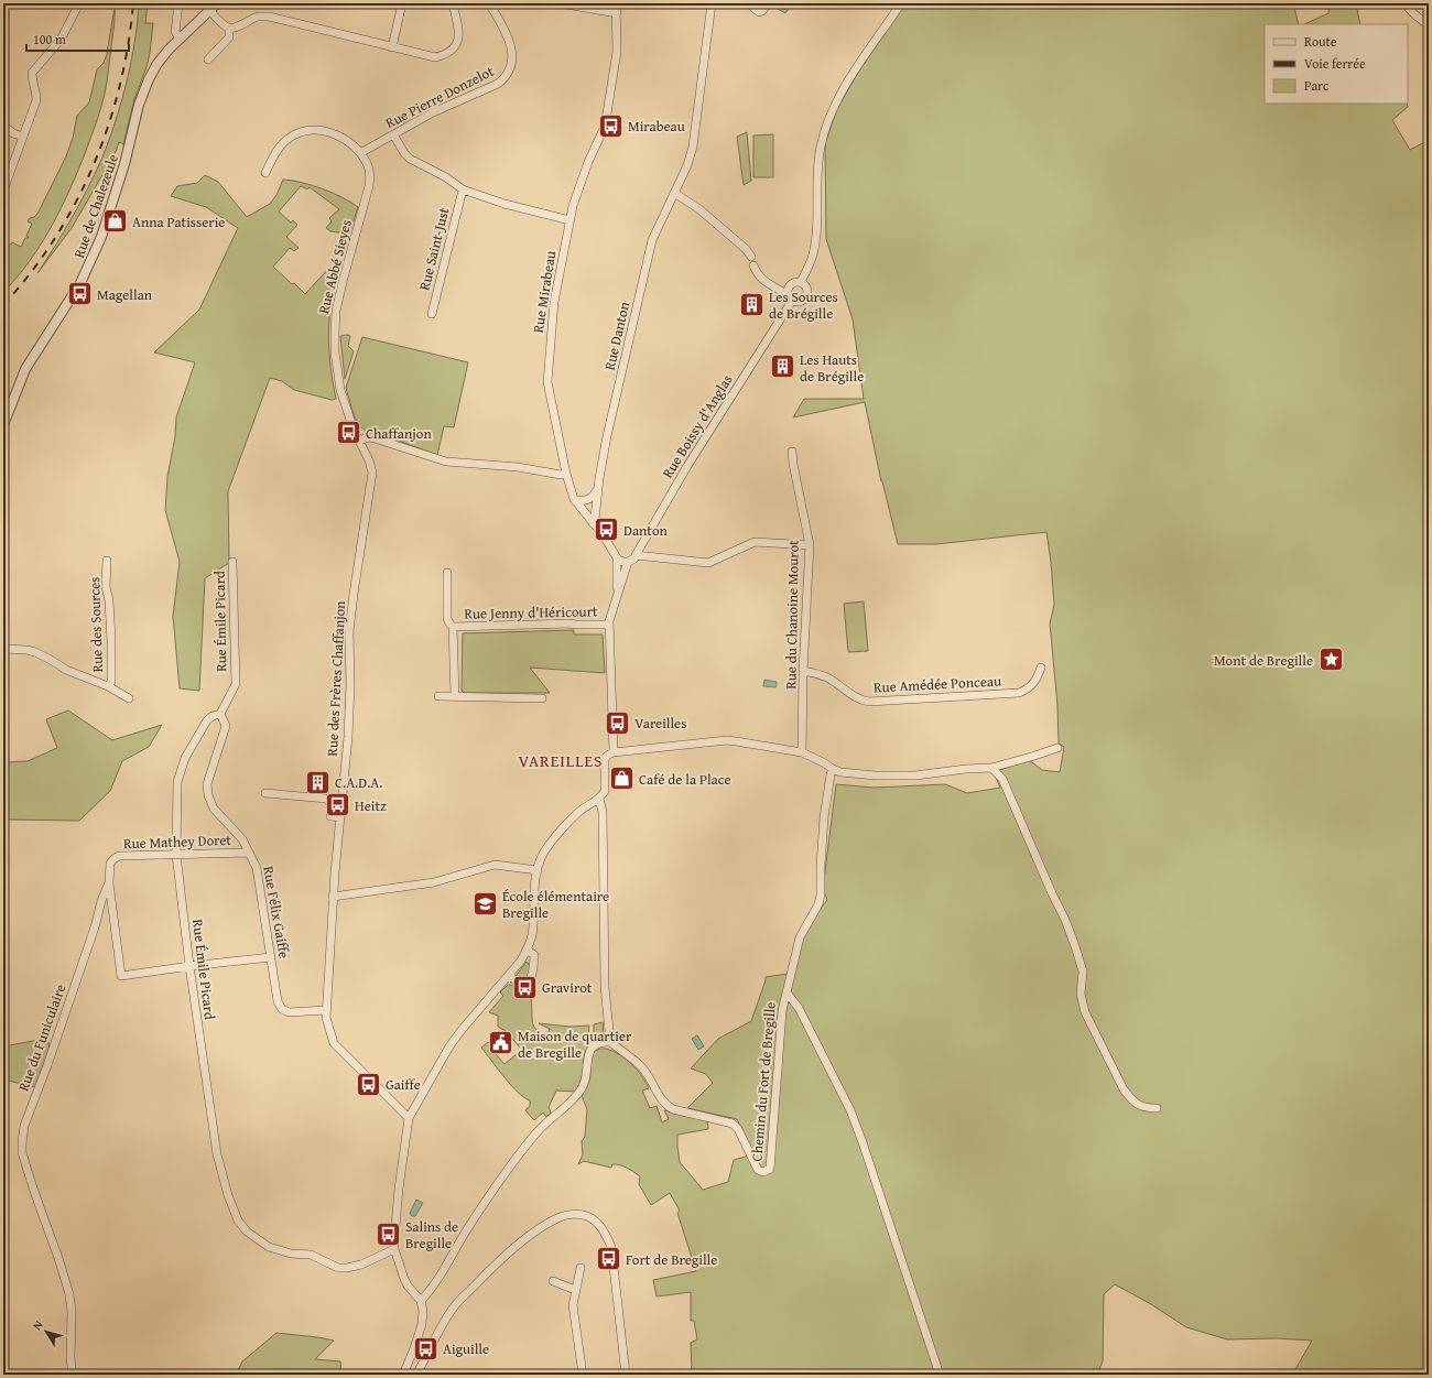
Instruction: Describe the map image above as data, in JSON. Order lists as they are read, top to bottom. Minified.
{"streets":{"street":["Rue Pierre Donzelot","Rue de Chalezeule","Rue Saint-Just","Rue Abbé Sieyes","Rue Mirabeau","Rue Danton","Rue Boissy d'Anglas","Rue Jenny d'Héricourt","Rue du Chanoine Mourot","Rue Émile Picard","Rue des Sources","Rue des Frères Chaffanjon","Rue Amédée Ponceau","Rue Mathey Doret","Rue Félix Gaiffe","Rue du Funiculaire","Chemin du Fort de Bregille"]},"crossings":[["Rue Pierre Donzelot","Rue Abbé Sieyes"],["Rue Abbé Sieyes","Rue des Frères Chaffanjon"],["Rue Mirabeau","Rue Danton"],["Rue Mirabeau","Rue Boissy d'Anglas"],["Rue du Chanoine Mourot","Rue Amédée Ponceau"],["Rue Émile Picard","Rue Mathey Doret"],["Rue Émile Picard","Rue Félix Gaiffe"],["Rue des Frères Chaffanjon","Rue Félix Gaiffe"],["Rue Mathey Doret","Rue Félix Gaiffe"],["Rue Mathey Doret","Rue du Funiculaire"]],"districts":["VAREILLES"],"places":{"bus stop":["Mirabeau","Magellan","Chaffanjon","Danton","Vareilles","Heitz","Gravirot","Gaiffe","Salins de Bregille","Fort de Bregille","Aiguille"],"shop":["Anna Patisserie","Café de la Place"],"building":["Les Sources de Brégille","Les Hauts de Brégille","C.A.D.A."],"place":["Mont de Bregille"],"school or university":["École élémentaire Bregille"],"public building":["Maison de quartier de Bregille"]},"legend":["Route","Voie ferrée","Parc"],"scale_bar":"100 m","north":"top left"}
